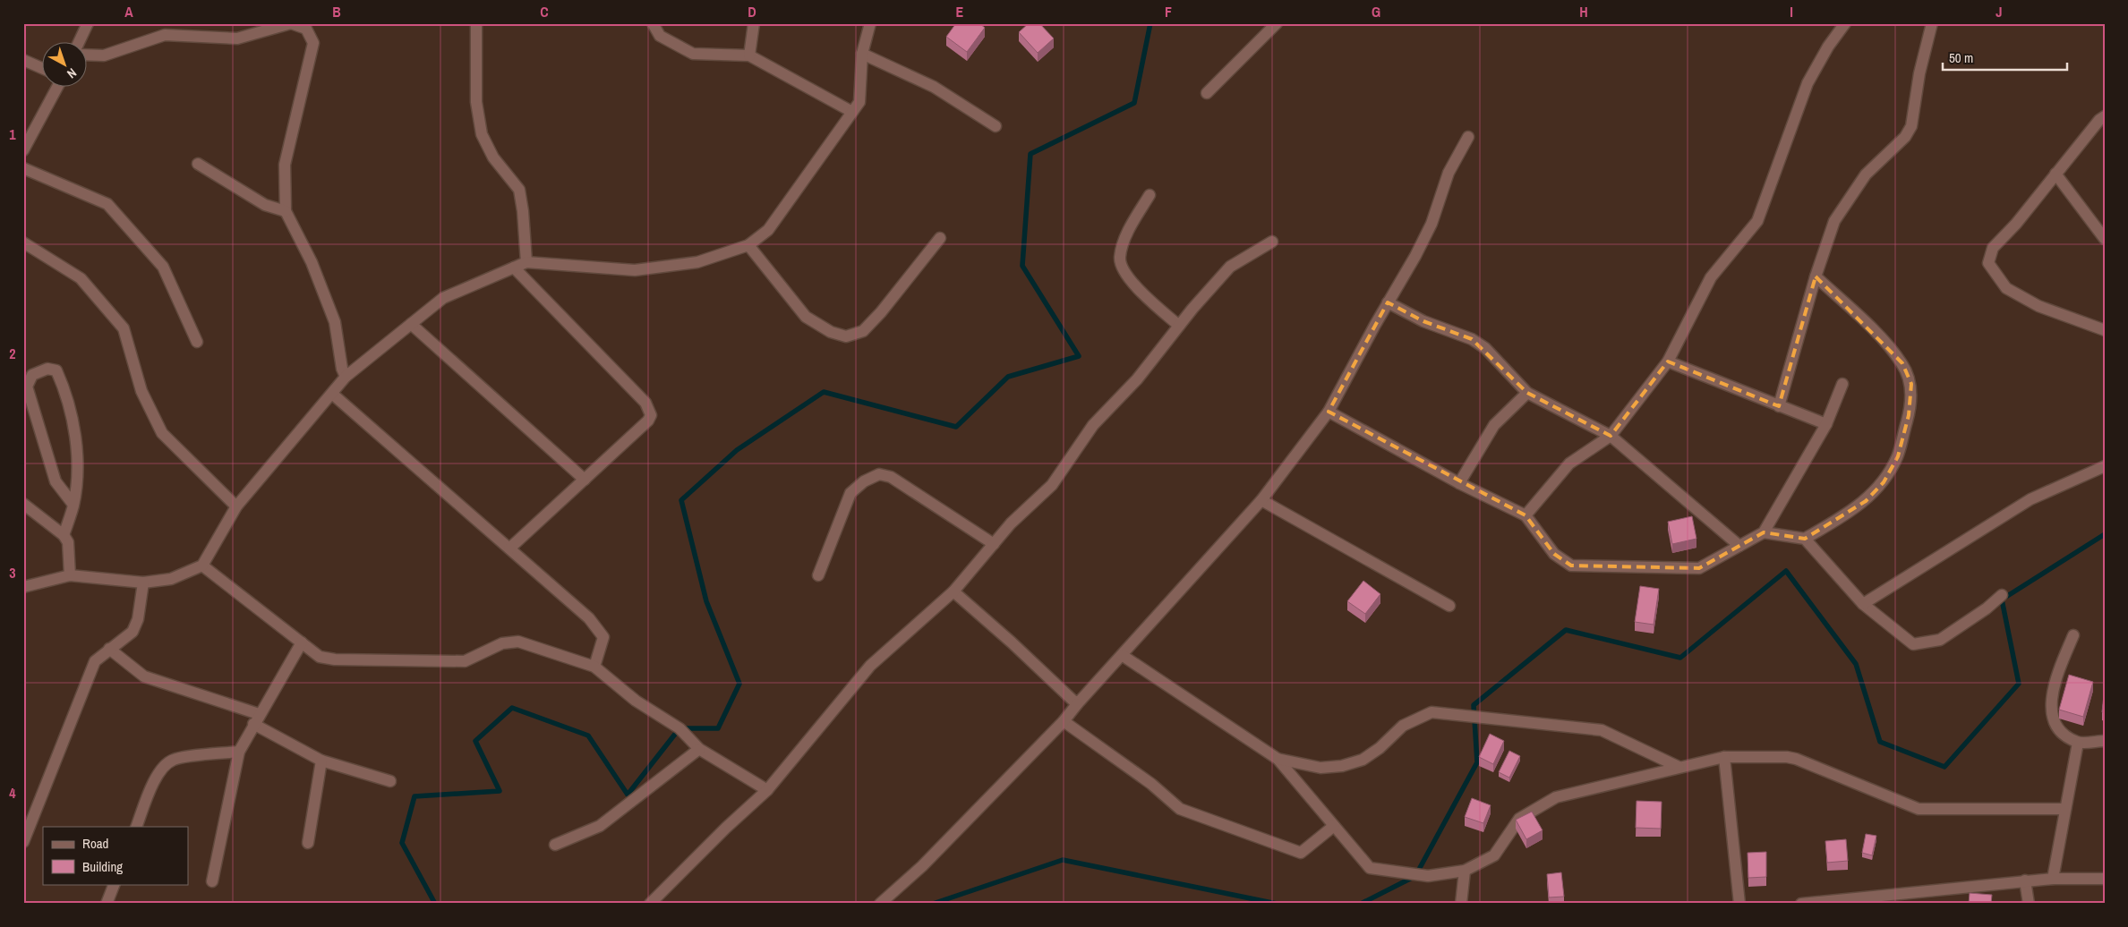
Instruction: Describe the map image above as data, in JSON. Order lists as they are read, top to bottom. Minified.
{"legend":["Road","Building"],"scale_bar":"50 m","north":"bottom right","grid":{"columns":["A","B","C","D","E","F","G","H","I","J"],"rows":["1","2","3","4"]}}
